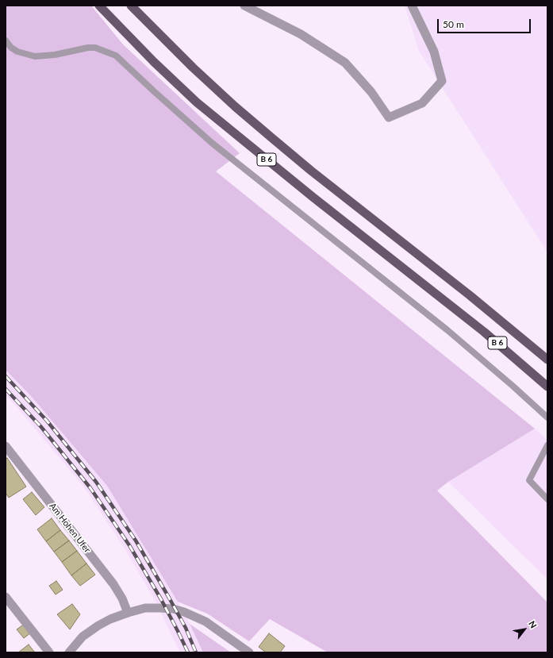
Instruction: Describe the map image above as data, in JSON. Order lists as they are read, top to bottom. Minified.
{"streets":{"main road":["B 6"],"street":["Am Hohen Ufer"]},"scale_bar":"50 m","north":"top right"}
